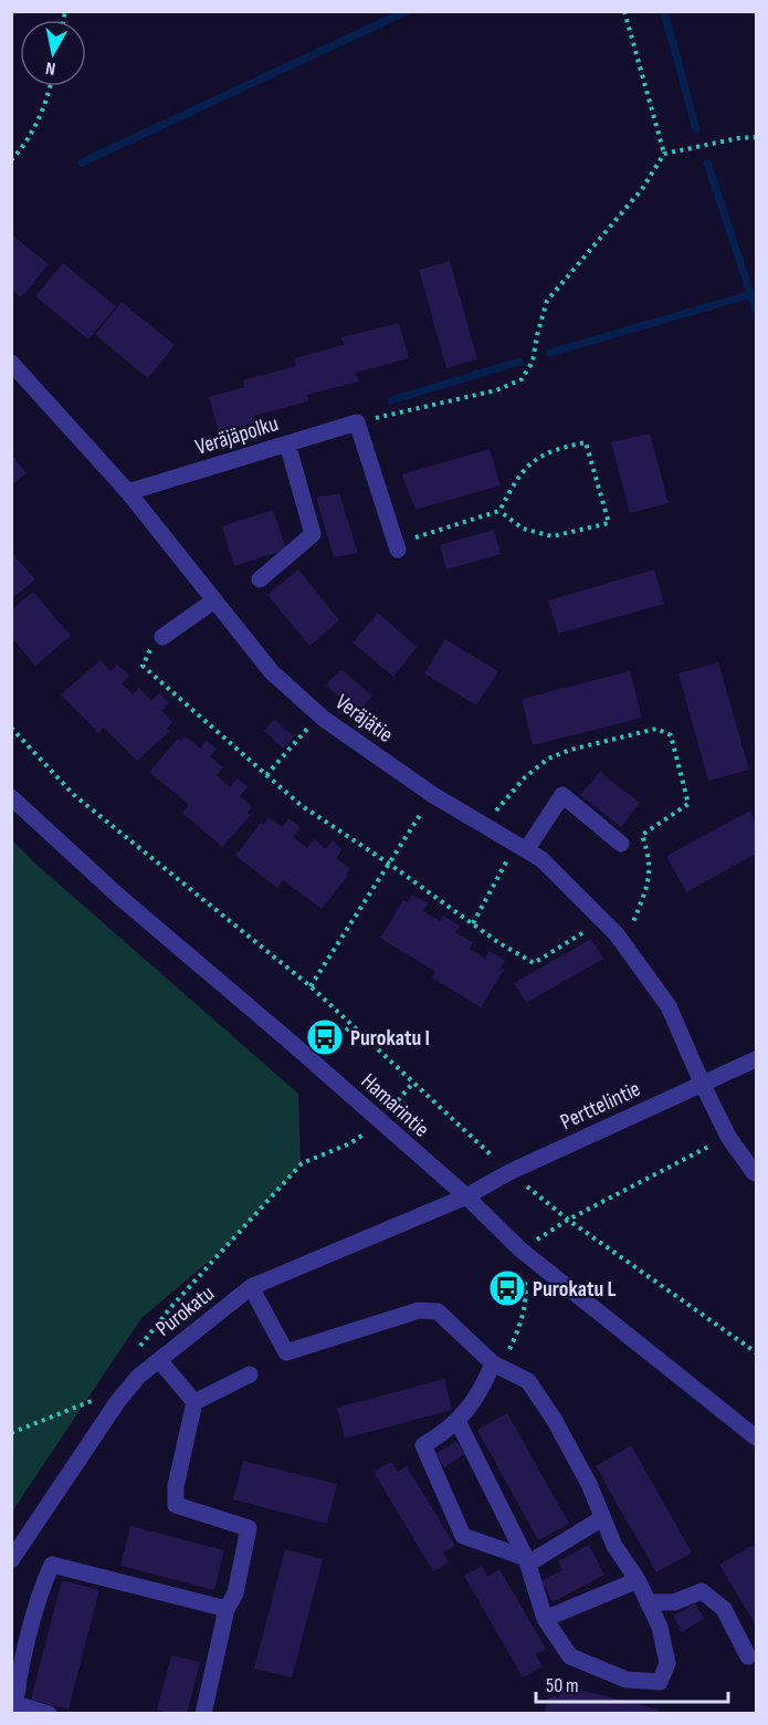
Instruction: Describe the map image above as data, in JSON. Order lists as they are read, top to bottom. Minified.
{"streets":{"street":["Veräjäpolku","Veräjätie","Hamarintie","Perttelintie","Purokatu"]},"crossings":[["Veräjäpolku","Veräjätie"],["Veräjätie","Perttelintie"],["Hamarintie","Perttelintie"],["Hamarintie","Purokatu"],["Perttelintie","Purokatu"]],"places":{"bus stop":["Purokatu I","Purokatu L"]},"scale_bar":"50 m","north":"bottom"}
